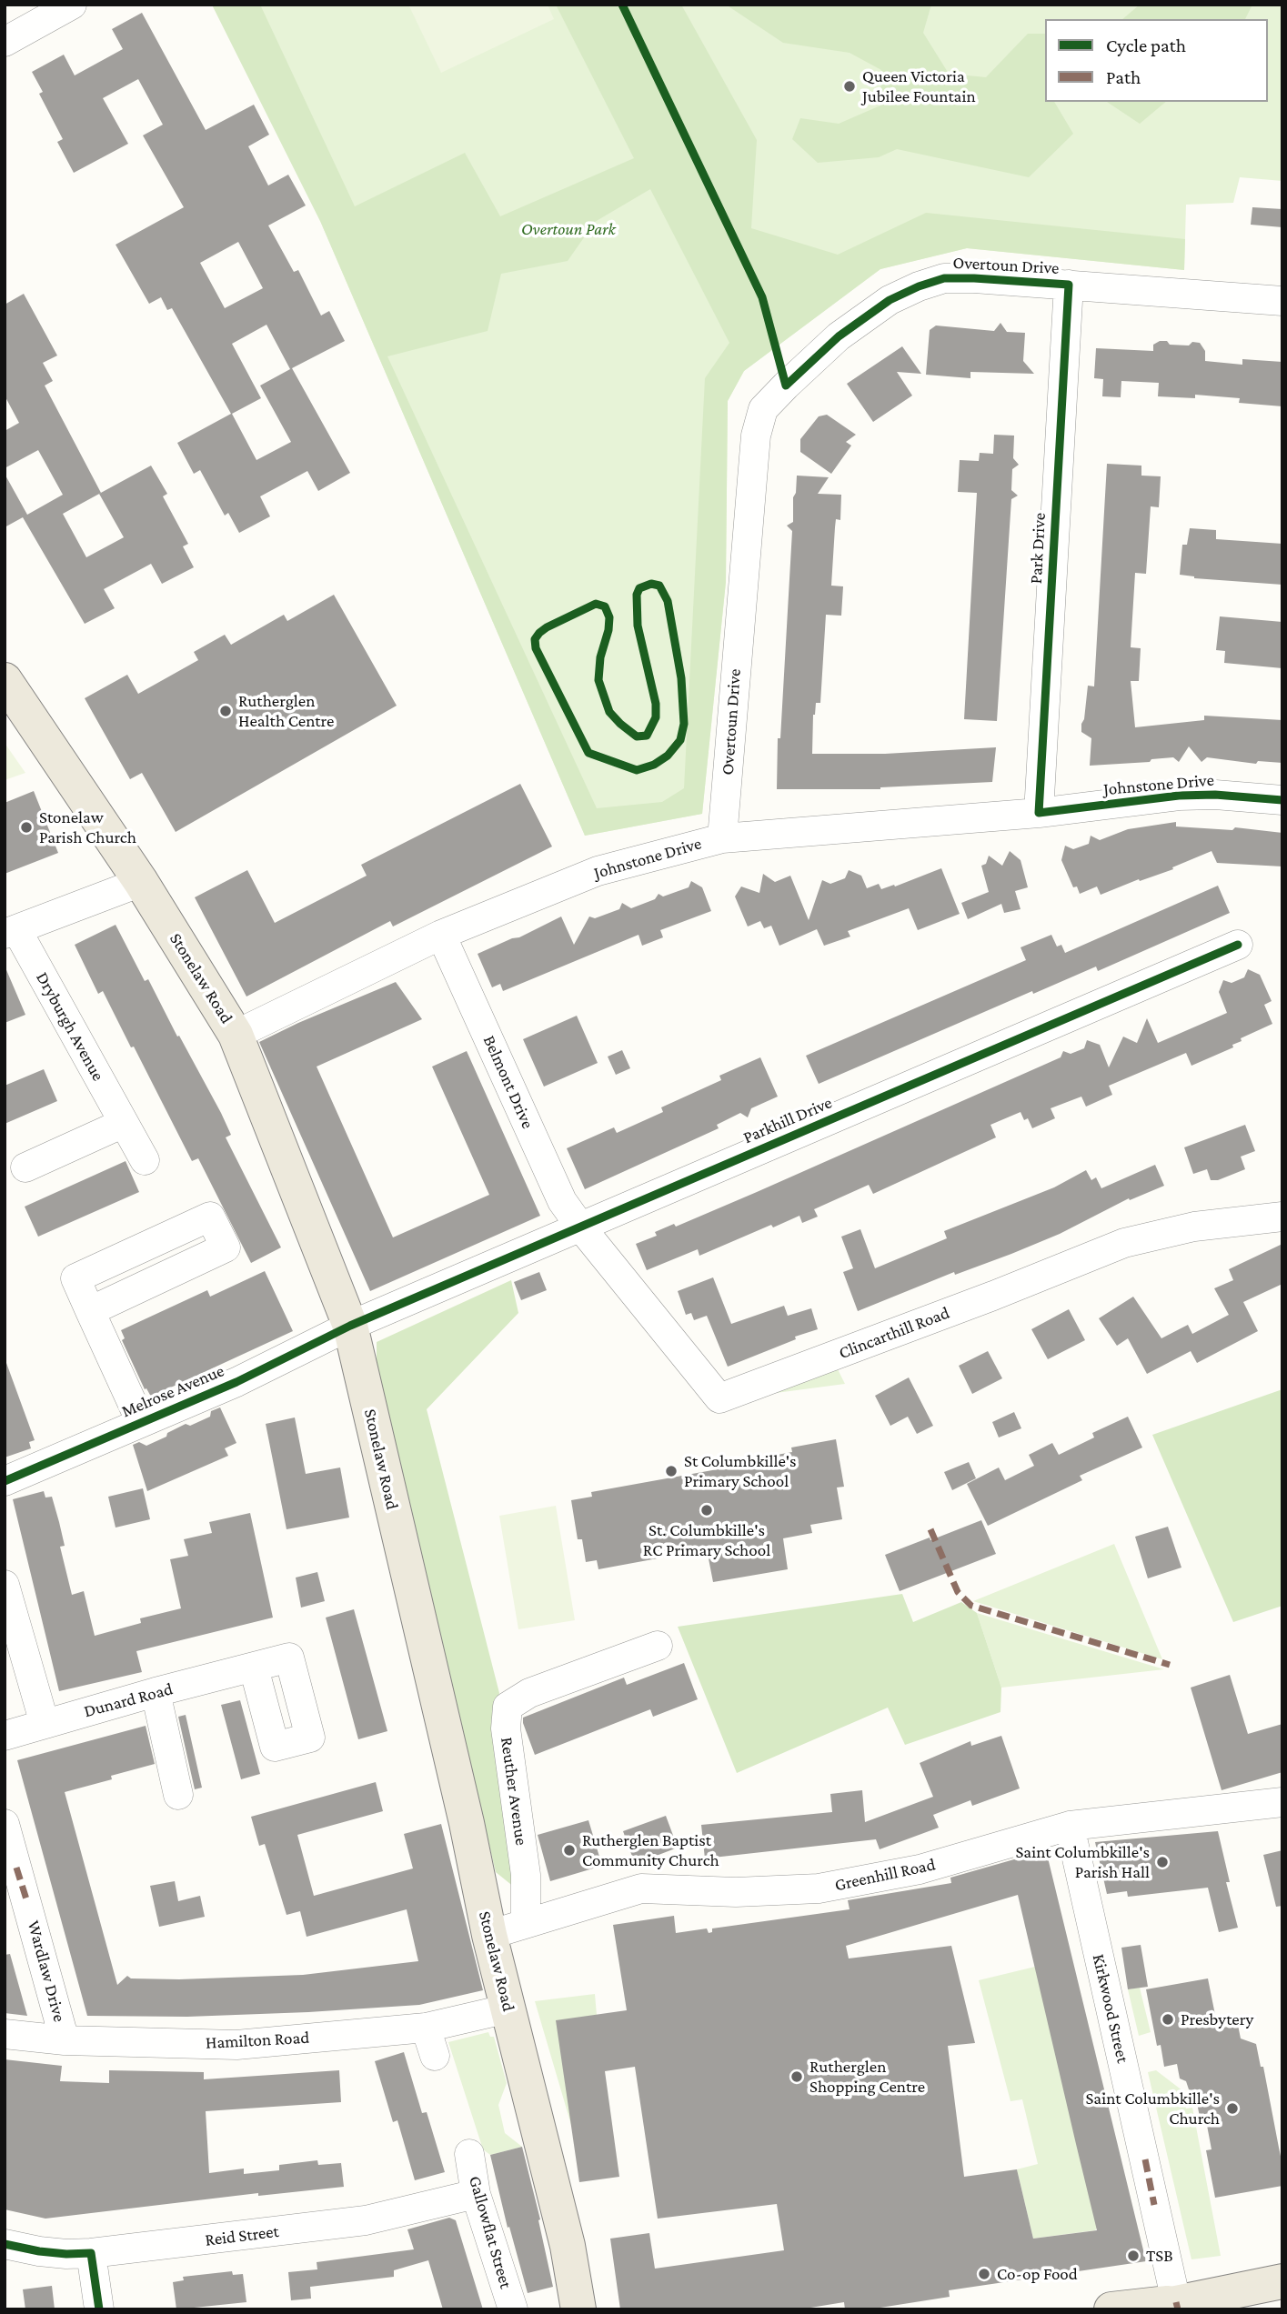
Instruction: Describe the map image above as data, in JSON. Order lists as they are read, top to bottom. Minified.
{"streets":{"main road":["Stonelaw Road"],"street":["Overtoun Drive","Park Drive","Johnstone Drive","Dryburgh Avenue","Belmont Drive","Parkhill Drive","Clincarthill Road","Melrose Avenue","Dunard Road","Reuther Avenue","Greenhill Road","Wardlaw Drive","Kirkwood Street","Hamilton Road","Gallowflat Street","Reid Street"]},"crossings":[["Overtoun Drive","Park Drive"],["Overtoun Drive","Johnstone Drive"],["Park Drive","Johnstone Drive"],["Johnstone Drive","Stonelaw Road"],["Johnstone Drive","Belmont Drive"],["Stonelaw Road","Dryburgh Avenue"],["Stonelaw Road","Parkhill Drive"],["Stonelaw Road","Melrose Avenue"],["Stonelaw Road","Greenhill Road"],["Stonelaw Road","Hamilton Road"],["Belmont Drive","Parkhill Drive"],["Belmont Drive","Clincarthill Road"],["Parkhill Drive","Clincarthill Road"],["Parkhill Drive","Melrose Avenue"],["Reuther Avenue","Greenhill Road"],["Greenhill Road","Kirkwood Street"],["Wardlaw Drive","Hamilton Road"],["Gallowflat Street","Reid Street"]],"parks":["Overtoun Park"],"places":["Queen Victoria Jubilee Fountain","Rutherglen Health Centre","Stonelaw Parish Church","St Columbkille's Primary School","St. Columbkille's RC Primary School","Rutherglen Baptist Community Church","Saint Columbkille's Parish Hall","Presbytery","Rutherglen Shopping Centre","Saint Columbkille's Church","TSB","Co-op Food"],"legend":["Cycle path","Path"]}
